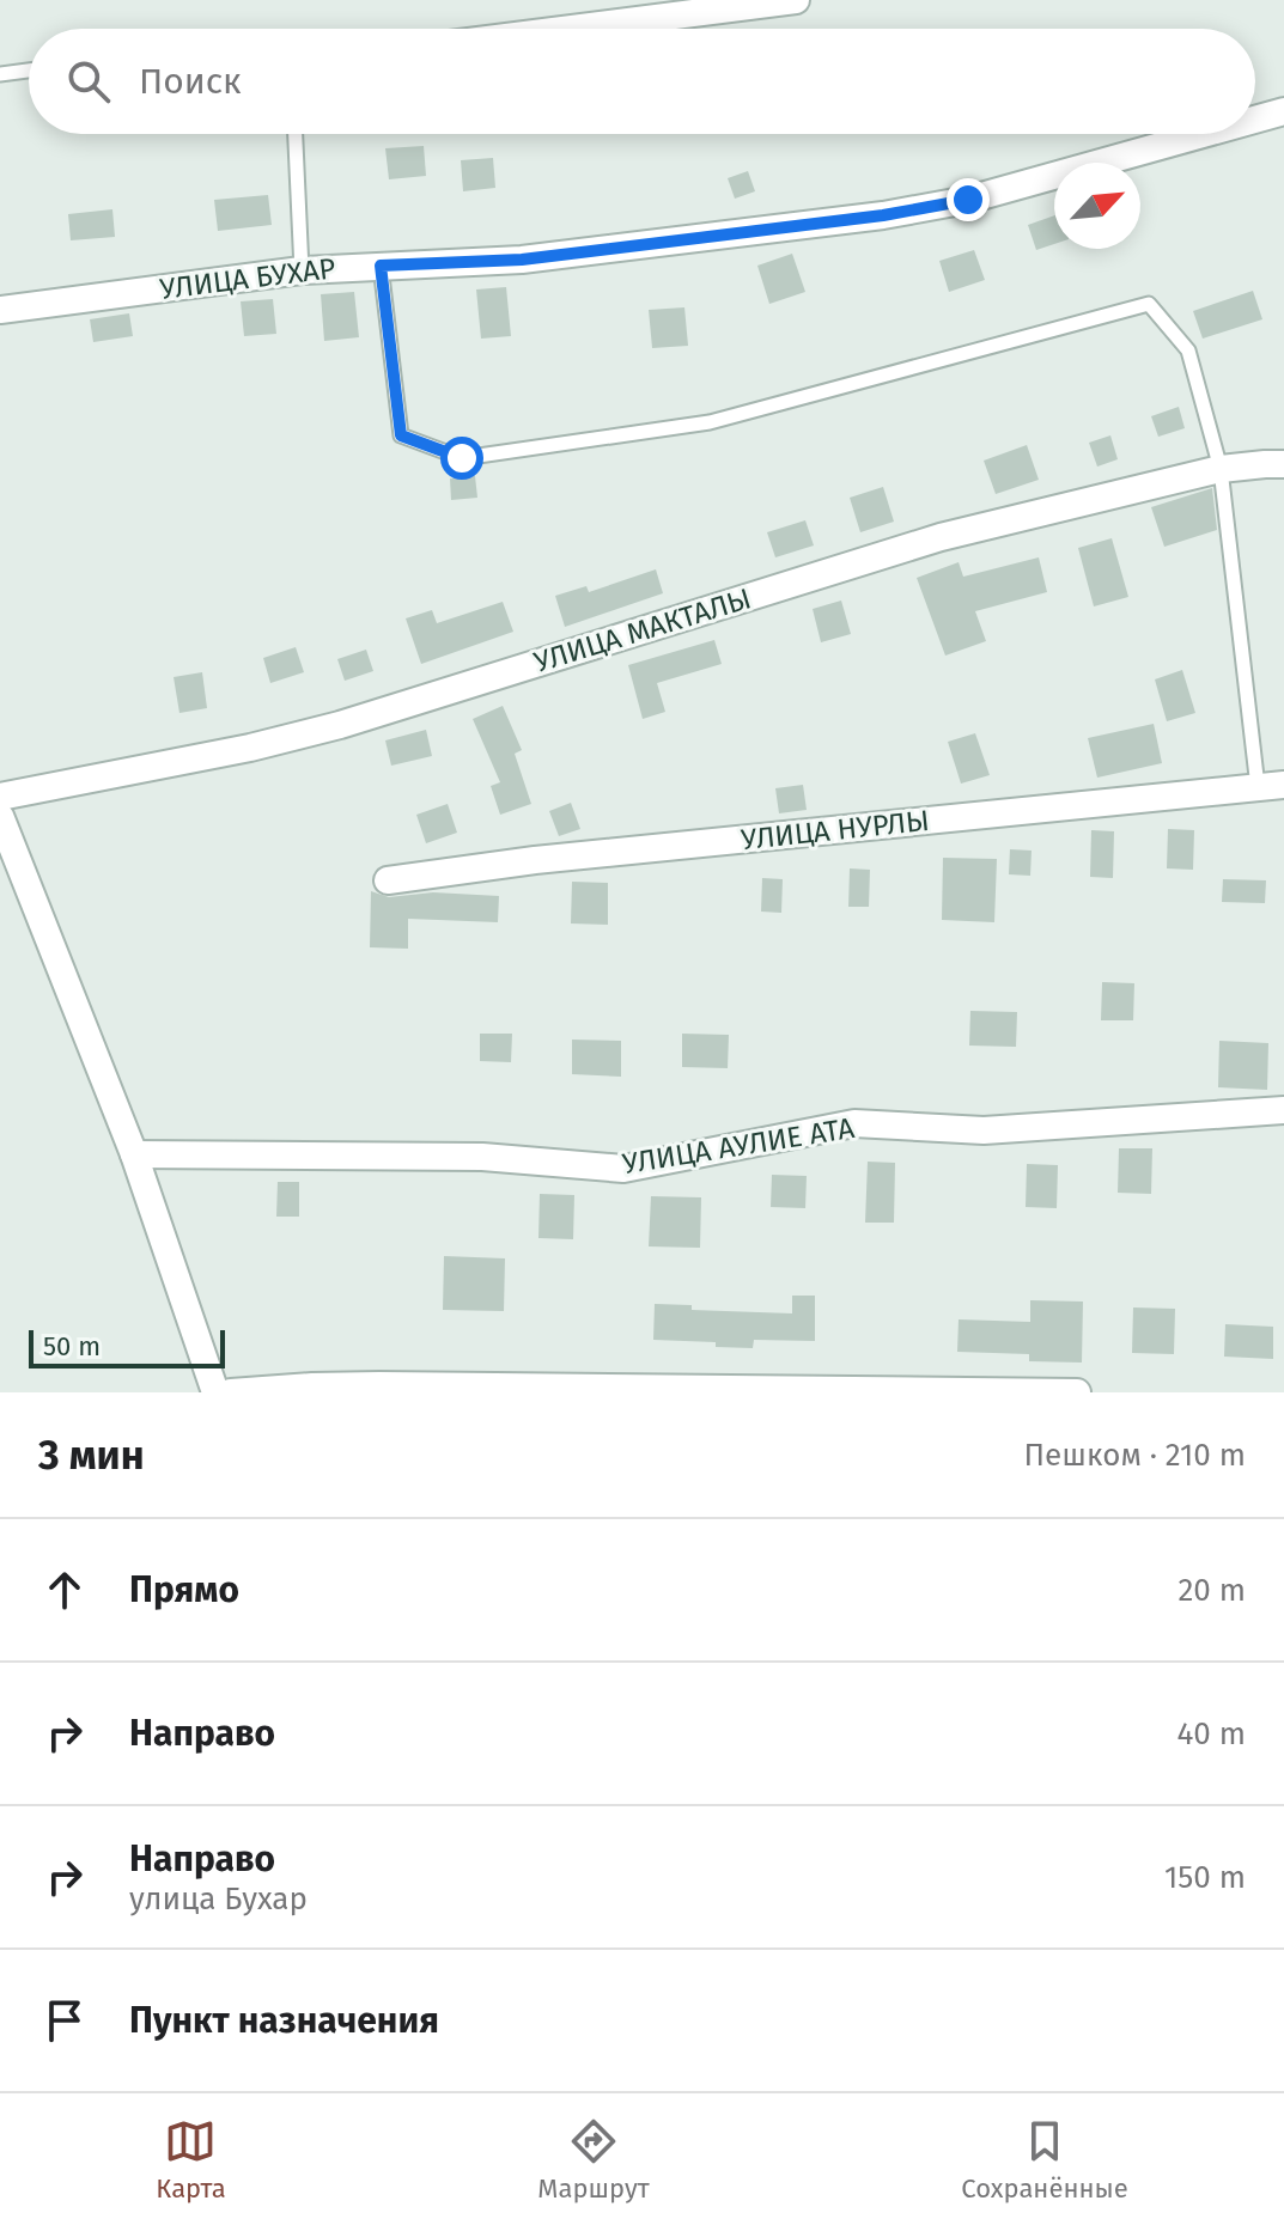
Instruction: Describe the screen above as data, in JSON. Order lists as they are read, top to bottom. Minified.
{"streets":{"street":["УЛИЦА БУХАР","УЛИЦА МАКТАЛЫ","УЛИЦА НУРЛЫ","УЛИЦА АУЛИЕ АТА"]},"scale_bar":"50 m","north":"top right","page":{"search":"Поиск","scale":"50 m","heading":["3 мин","Пешком · 210 m"],"list":[["Прямо","20 m"],["Направо","40 m"],["Направо","улица Бухар","150 m"],"Пункт назначения"],"nav":["Карта","Маршрут","Сохранённые"]}}
